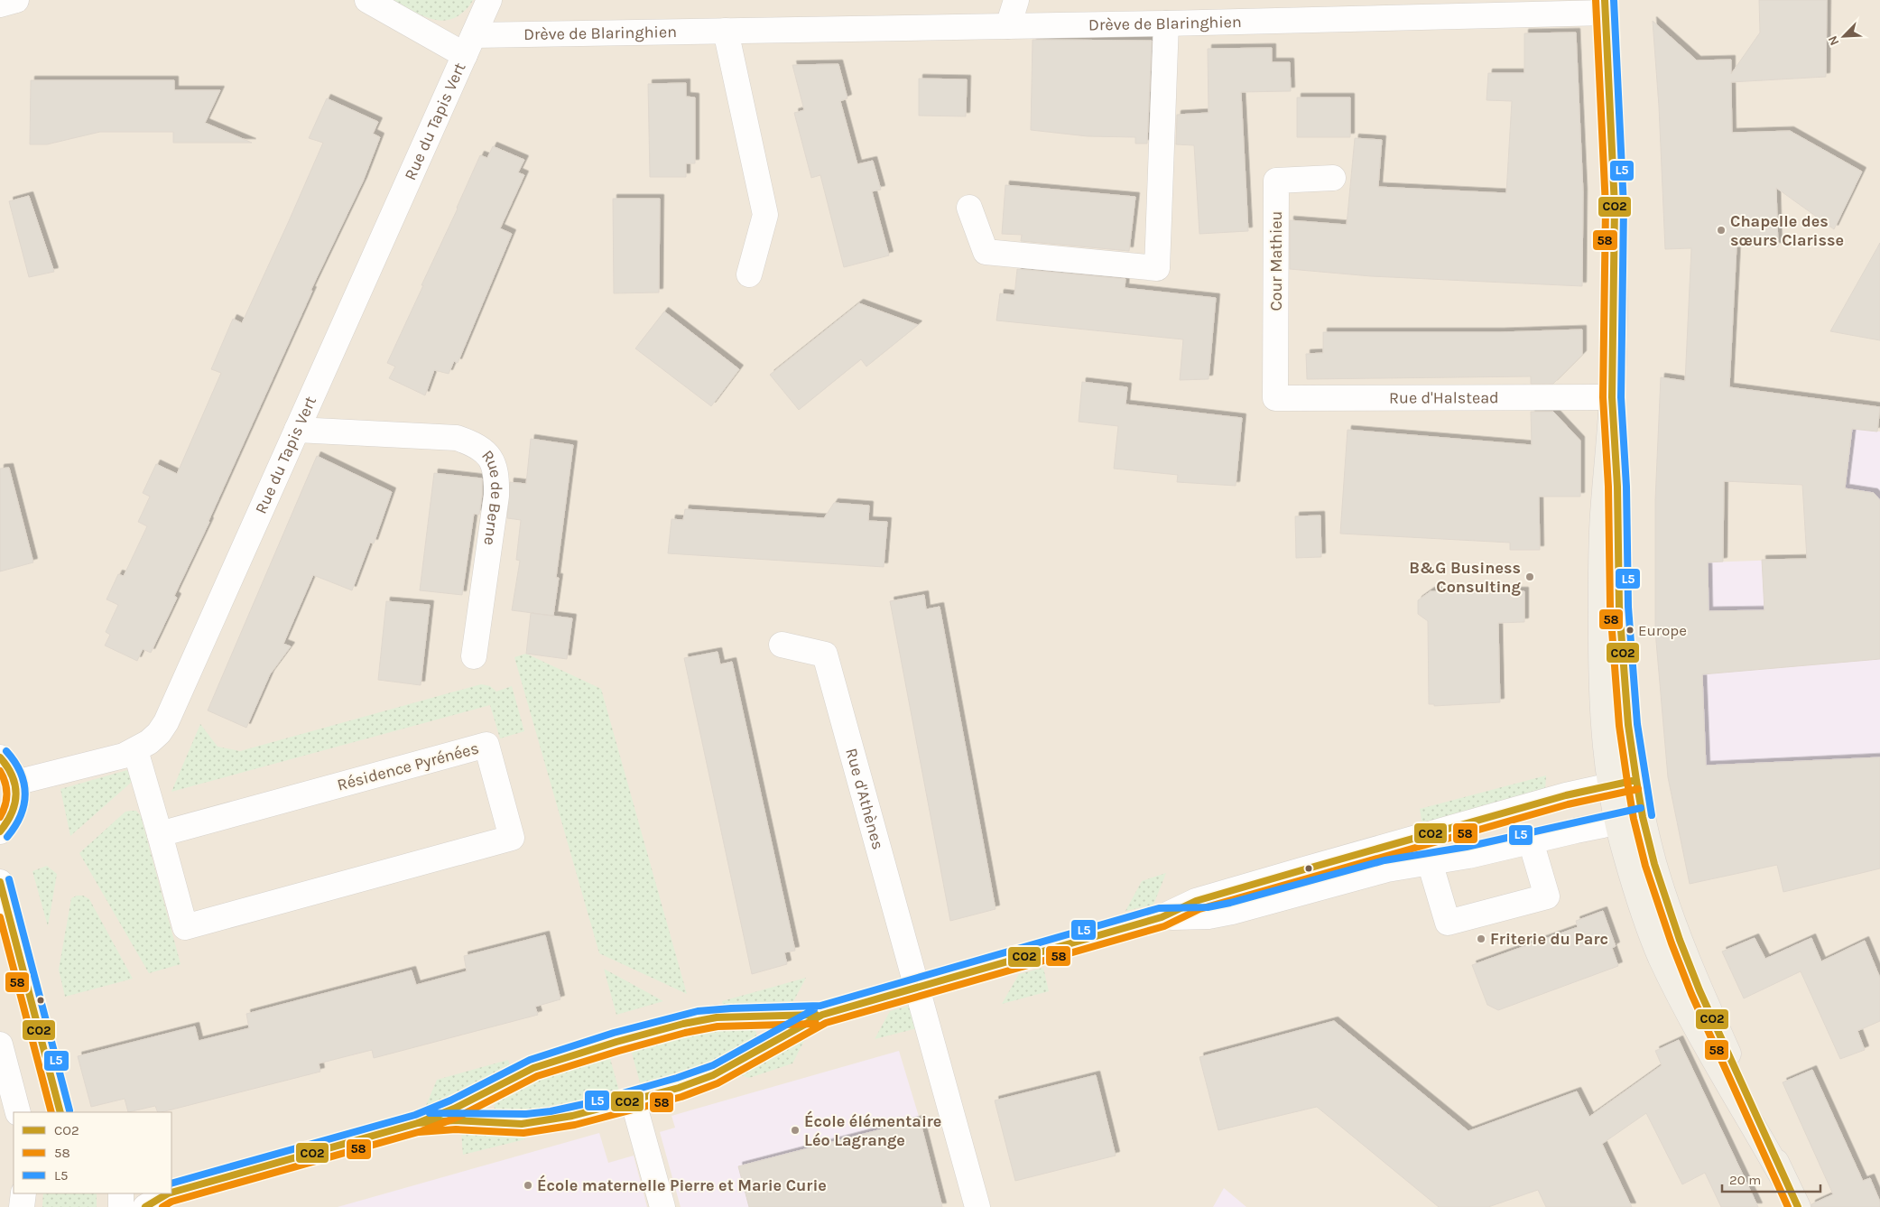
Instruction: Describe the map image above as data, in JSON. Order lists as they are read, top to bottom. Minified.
{"streets":{"street":["Drève de Blaringhien","Rue du Tapis Vert","Cour Mathieu","Rue d'Halstead","Rue de Berne","Résidence Pyrénées","Rue d'Athènes"]},"crossings":[["Drève de Blaringhien","Rue du Tapis Vert"],["Rue du Tapis Vert","Rue de Berne"],["Cour Mathieu","Rue d'Halstead"]],"places":["Chapelle des sœurs Clarisse","B&G Business Consulting","Europe","Friterie du Parc","École élémentaire Léo Lagrange","École maternelle Pierre et Marie Curie"],"lines":["transit line CO2","transit line 58","transit line L5"],"legend":["CO2","58","L5"],"scale_bar":"20 m","north":"bottom left"}
